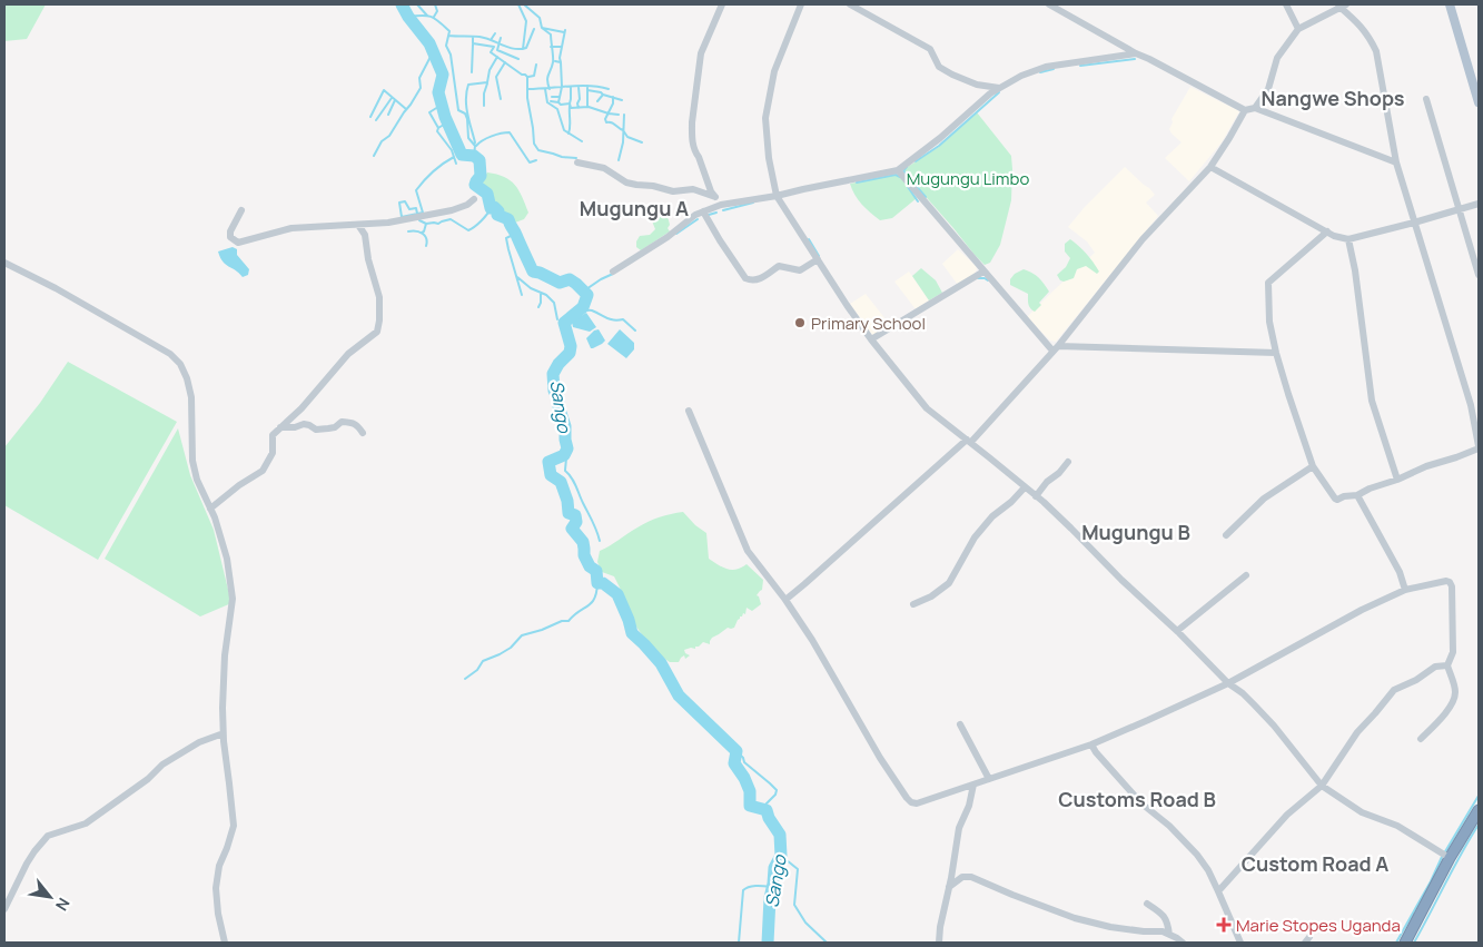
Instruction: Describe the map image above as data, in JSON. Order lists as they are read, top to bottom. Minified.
{"districts":["Nangwe Shops","Mugungu A","Mugungu B","Customs Road B","Custom Road A"],"water":["Sango"],"parks":["Mugungu Limbo"],"places":{"other":["Primary School"],"health":["Marie Stopes Uganda"]},"north":"bottom right"}
